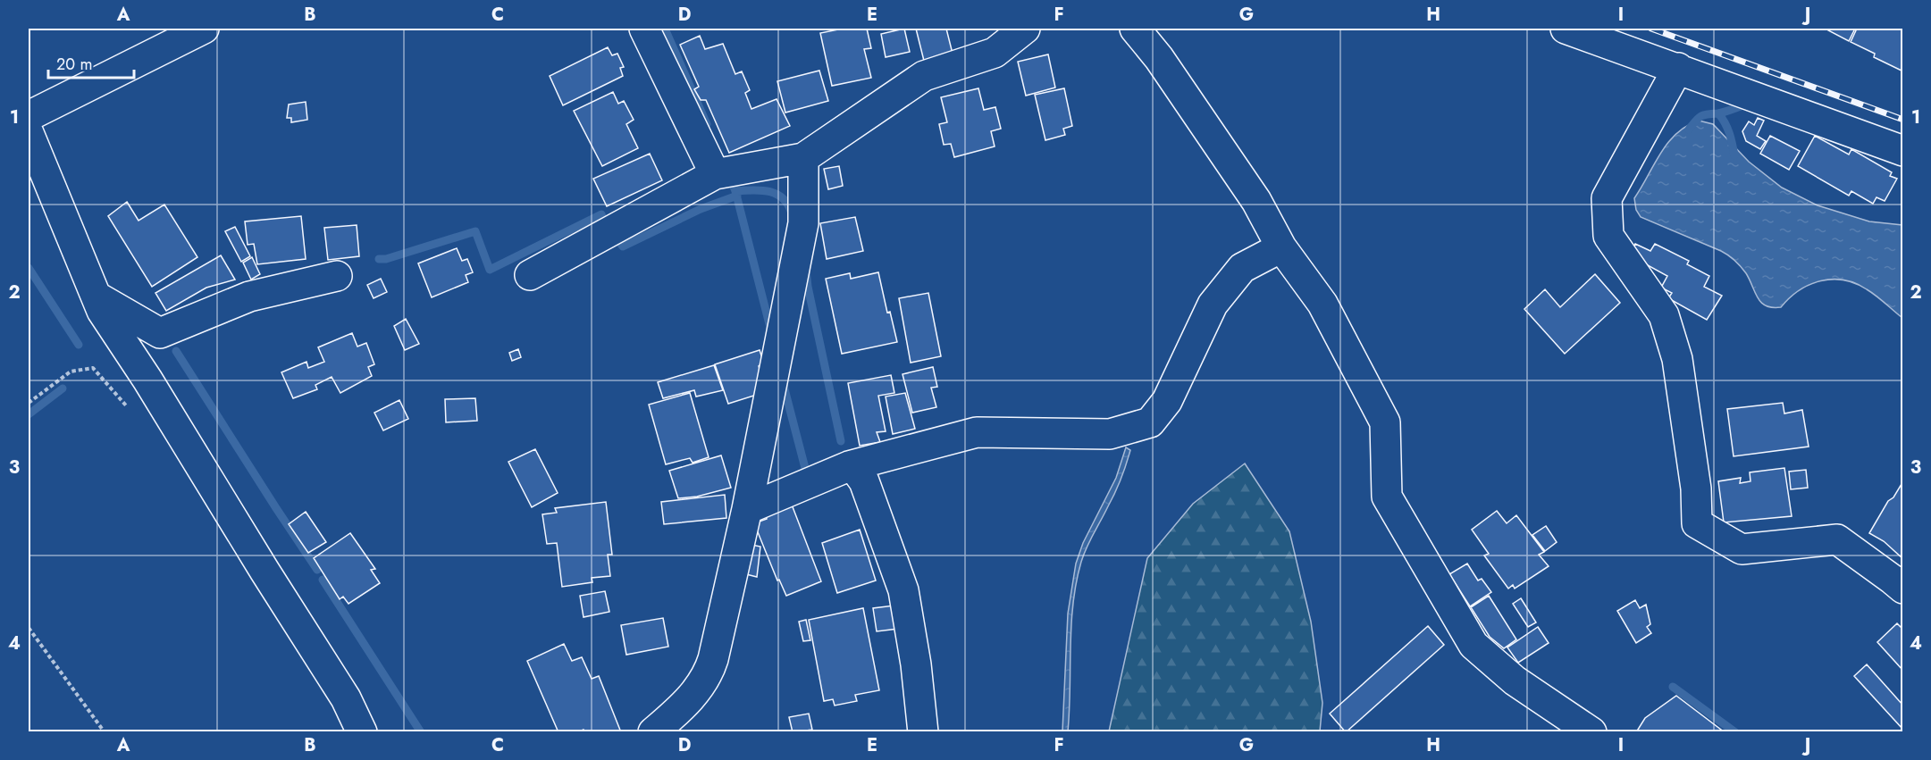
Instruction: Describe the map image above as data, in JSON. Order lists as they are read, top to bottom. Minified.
{"scale_bar":"20 m","grid":{"columns":["A","B","C","D","E","F","G","H","I","J"],"rows":["1","2","3","4"]}}
